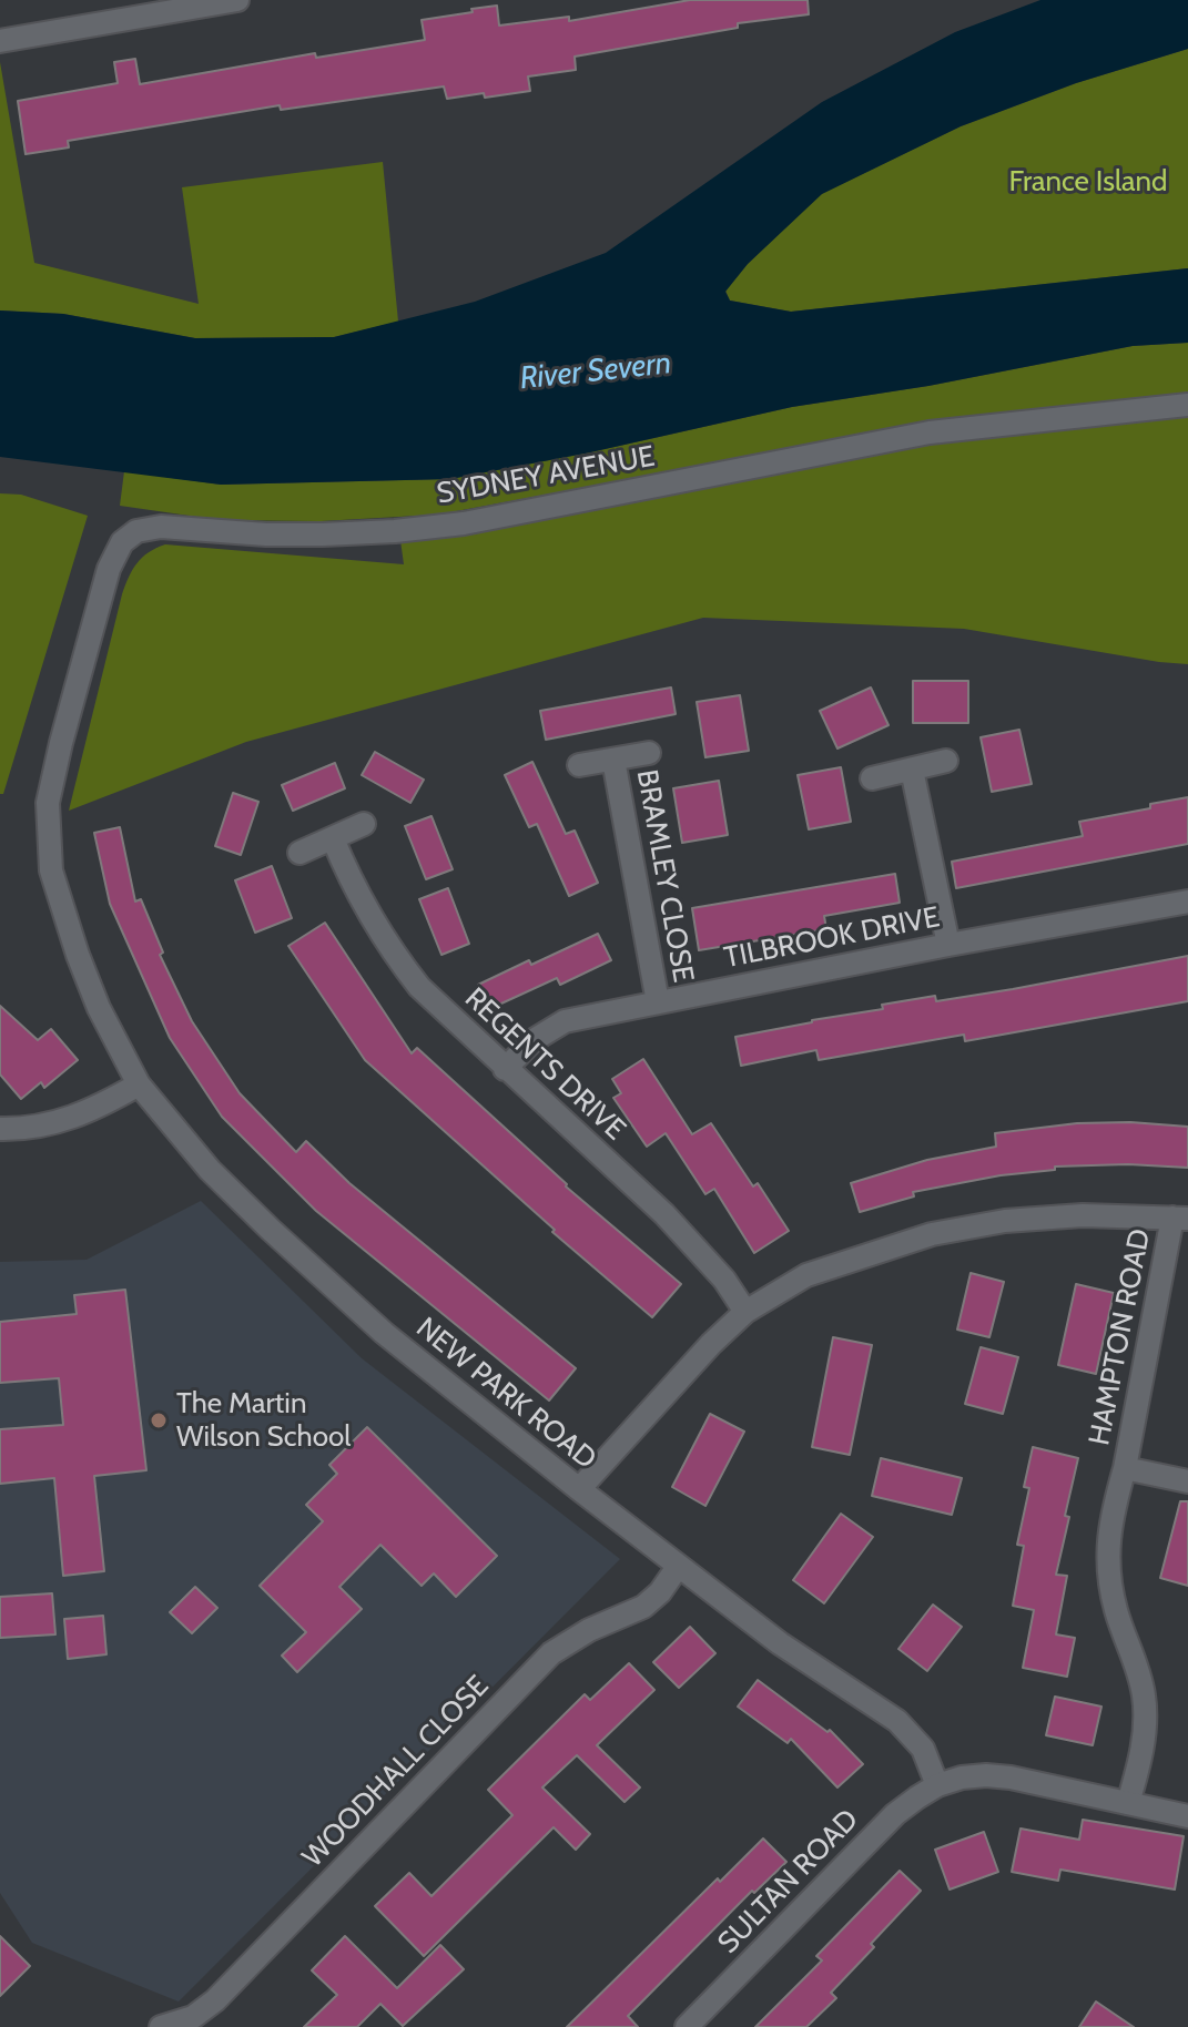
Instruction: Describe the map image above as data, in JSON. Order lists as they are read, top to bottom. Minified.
{"streets":{"street":["SYDNEY AVENUE","BRAMLEY CLOSE","TILBROOK DRIVE","REGENTS DRIVE","HAMPTON ROAD","NEW PARK ROAD","WOODHALL CLOSE","SULTAN ROAD"]},"crossings":[["SYDNEY AVENUE","NEW PARK ROAD"],["BRAMLEY CLOSE","TILBROOK DRIVE"],["TILBROOK DRIVE","REGENTS DRIVE"],["NEW PARK ROAD","WOODHALL CLOSE"],["NEW PARK ROAD","SULTAN ROAD"]],"water":["River Severn"],"parks":["France Island"],"places":["The Martin Wilson School"]}
